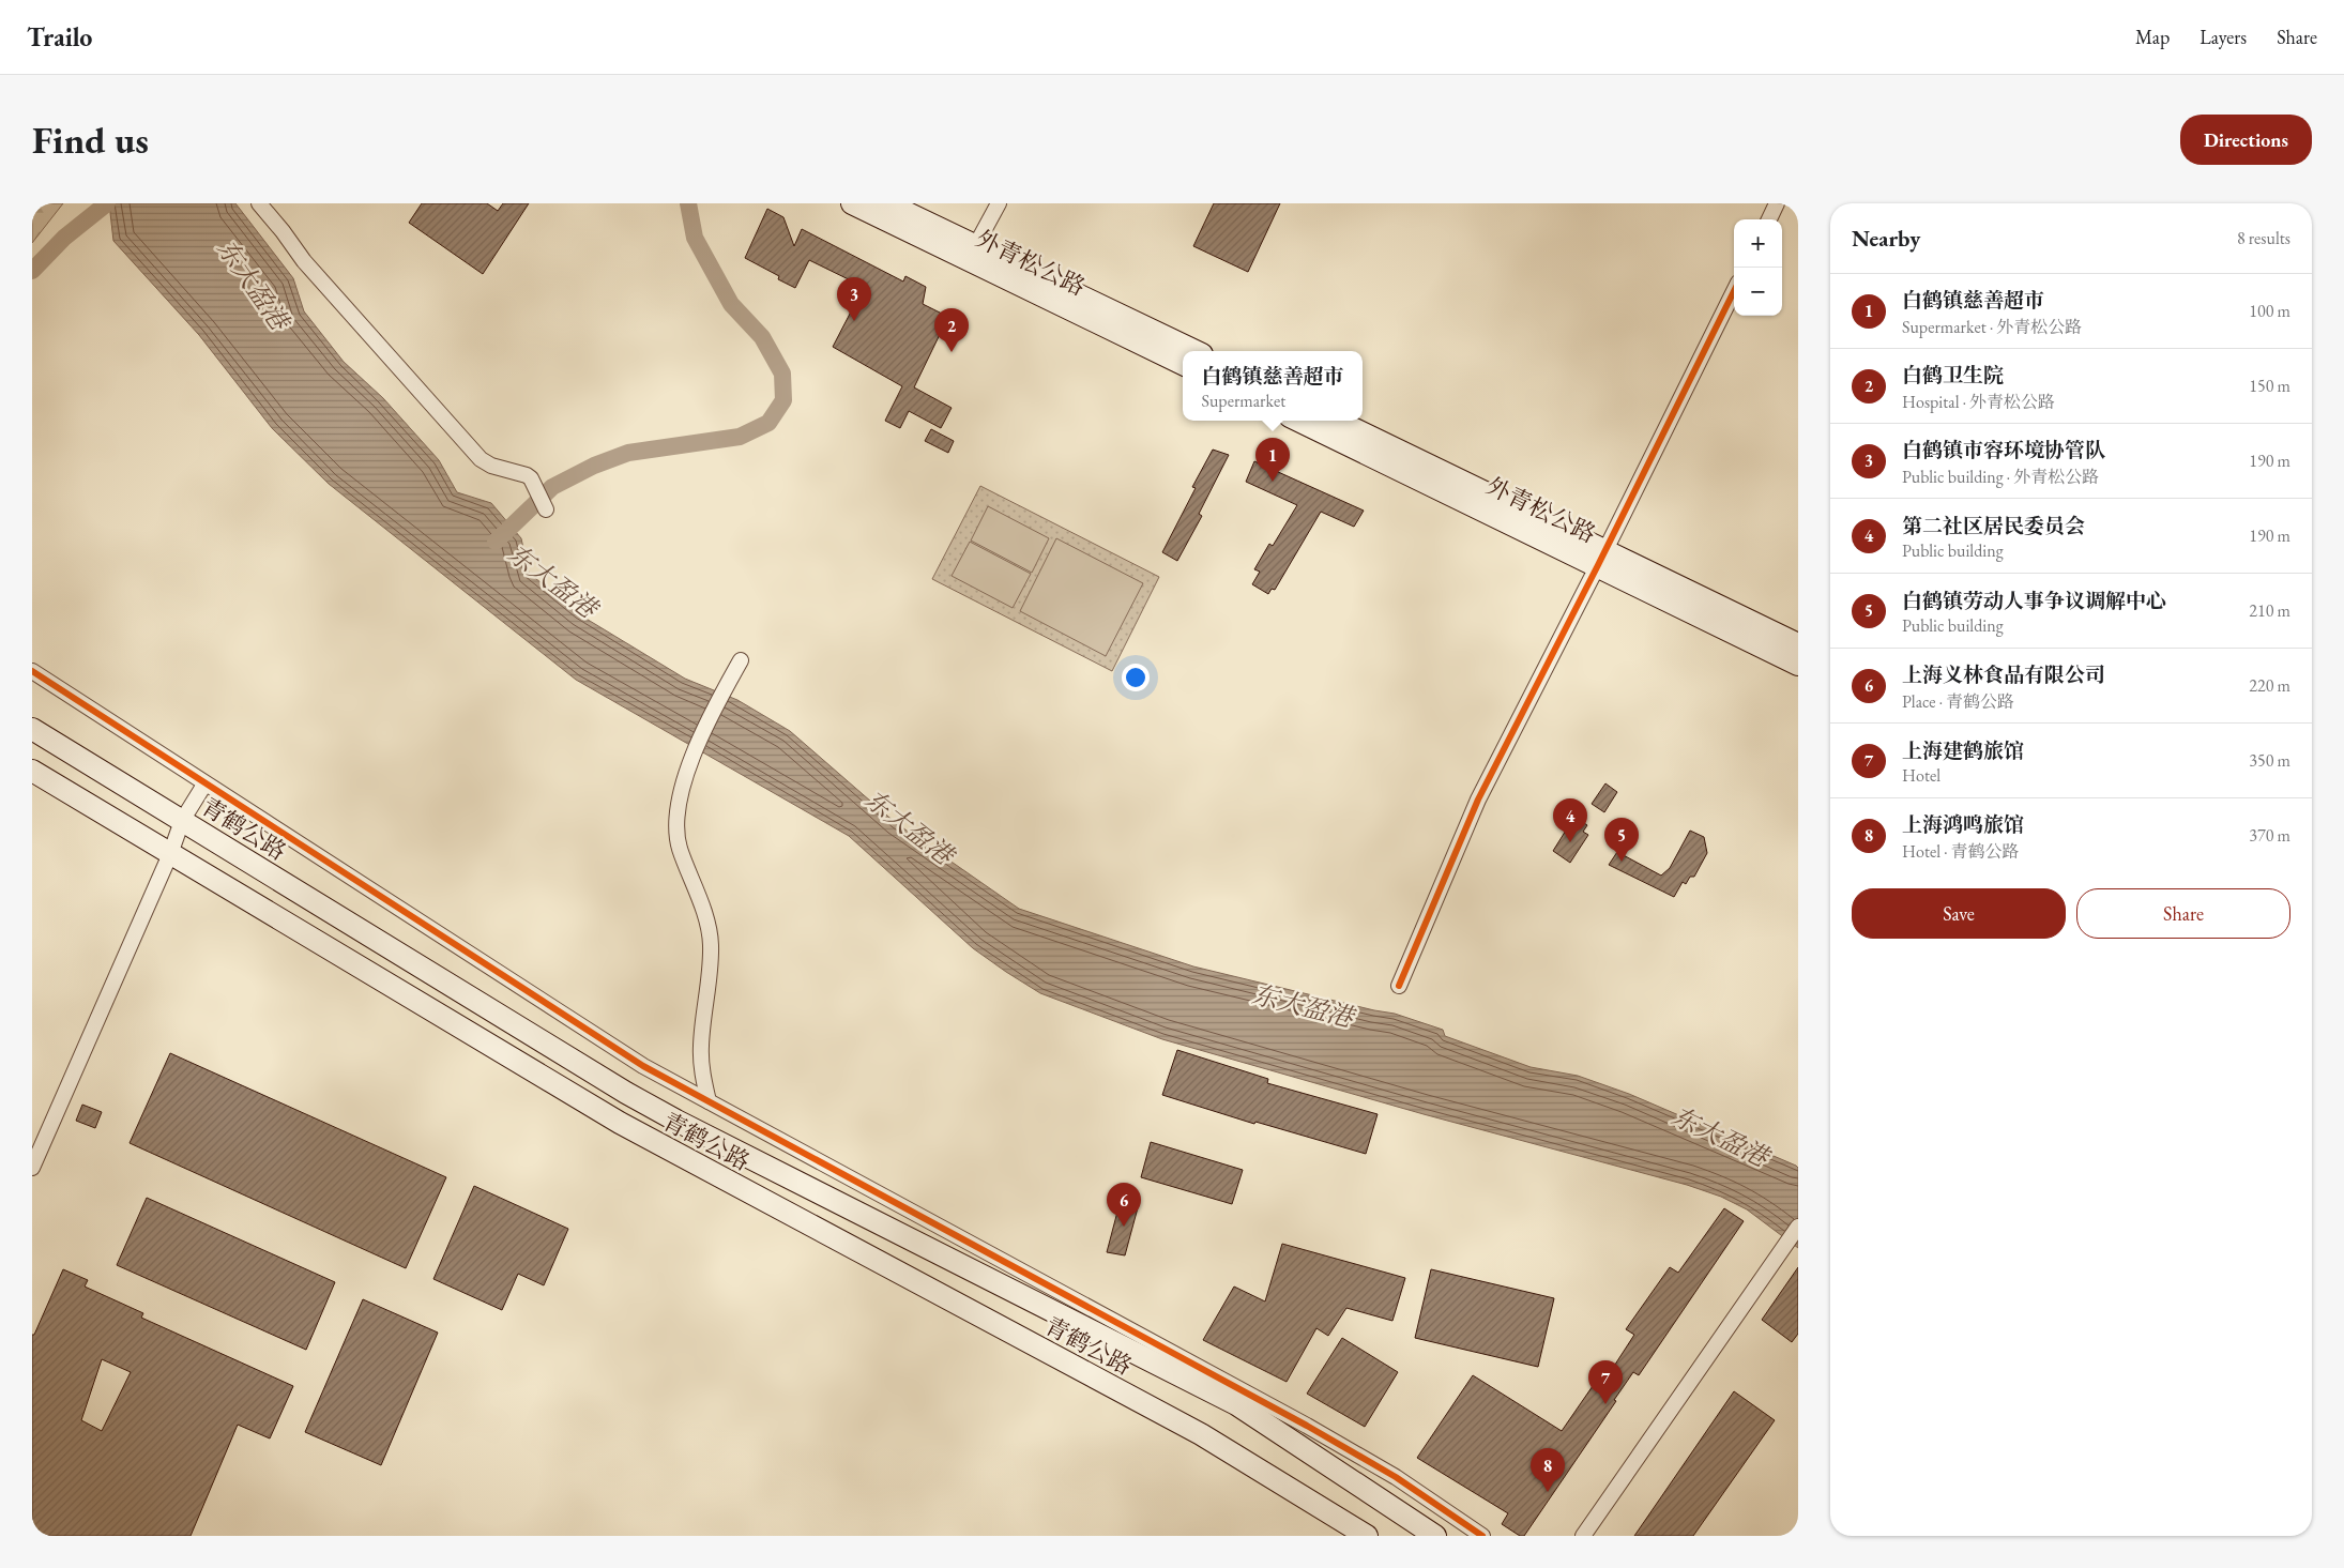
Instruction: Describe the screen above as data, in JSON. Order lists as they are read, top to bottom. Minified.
{"streets":{"main road":["外青松公路","青鹤公路"]},"water":["东大盈港"],"page":{"header":"Trailo","nav":["Map","Layers","Share"],"buttons":["Directions",["Save","Share"]],"title":"Find us","heading":["Nearby","8 results"],"map_buttons":["+","−"],"list":[{"mark":"1","name":"白鹤镇慈善超市","note":"Supermarket · 外青松公路","value":"100 m"},{"mark":"2","name":"白鹤卫生院","note":"Hospital · 外青松公路","value":"150 m"},{"mark":"3","name":"白鹤镇市容环境协管队","note":"Public building · 外青松公路","value":"190 m"},{"mark":"4","name":"第二社区居民委员会","note":"Public building","value":"190 m"},{"mark":"5","name":"白鹤镇劳动人事争议调解中心","note":"Public building","value":"210 m"},{"mark":"6","name":"上海义林食品有限公司","note":"Place · 青鹤公路","value":"220 m"},{"mark":"7","name":"上海建鹤旅馆","note":"Hotel","value":"350 m"},{"mark":"8","name":"上海鸿鸣旅馆","note":"Hotel · 青鹤公路","value":"370 m"}],"pins":["3","2","1","4","5","6","7","8"],"popup":["白鹤镇慈善超市","Supermarket"]}}
